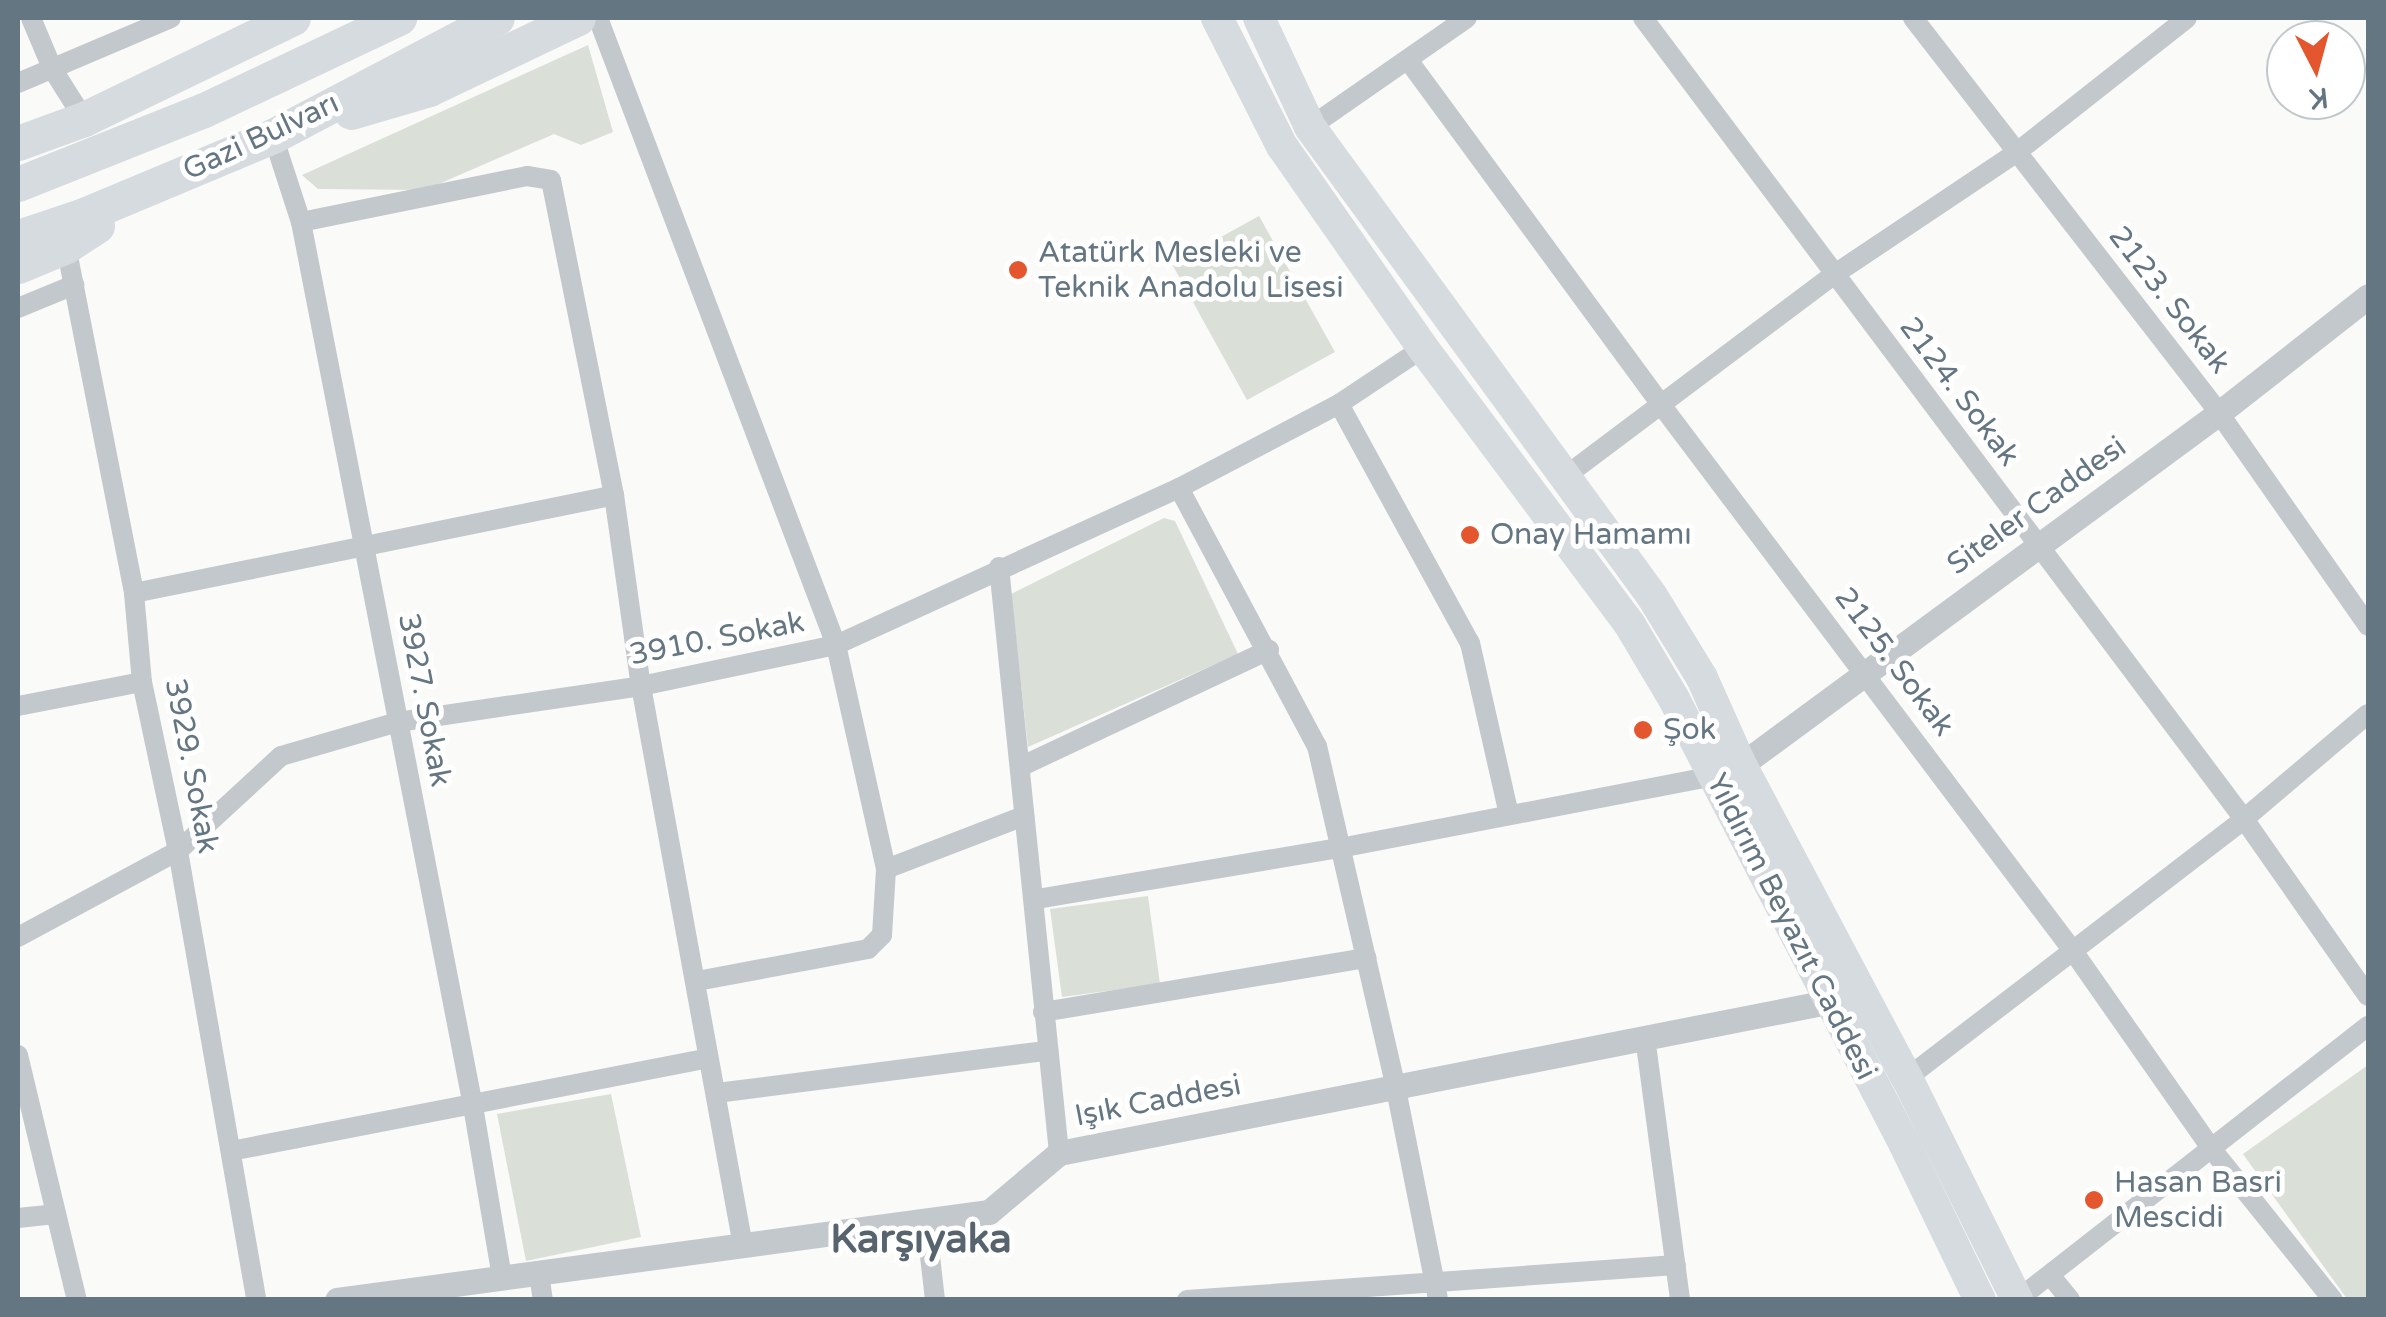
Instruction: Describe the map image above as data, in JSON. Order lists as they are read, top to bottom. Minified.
{"streets":{"highway":["Gazi Bulvarı"],"main road":["Yıldırım Beyazıt Caddesi"],"street":["2123. Sokak","2124. Sokak","Siteler Caddesi","3910. Sokak","2125. Sokak","3927. Sokak","3929. Sokak","Işık Caddesi"]},"crossings":[["Gazi Bulvarı","3927. Sokak"],["2123. Sokak","Siteler Caddesi"],["2124. Sokak","Siteler Caddesi"],["Siteler Caddesi","2125. Sokak"],["Siteler Caddesi","Yıldırım Beyazıt Caddesi"],["3910. Sokak","3927. Sokak"],["3910. Sokak","3929. Sokak"],["3910. Sokak","Yıldırım Beyazıt Caddesi"],["3927. Sokak","Işık Caddesi"],["Yıldırım Beyazıt Caddesi","Işık Caddesi"]],"districts":["Karşıyaka"],"places":["Atatürk Mesleki ve Teknik Anadolu Lisesi","Onay Hamamı","Şok","Hasan Basri Mescidi"],"north":"bottom"}
